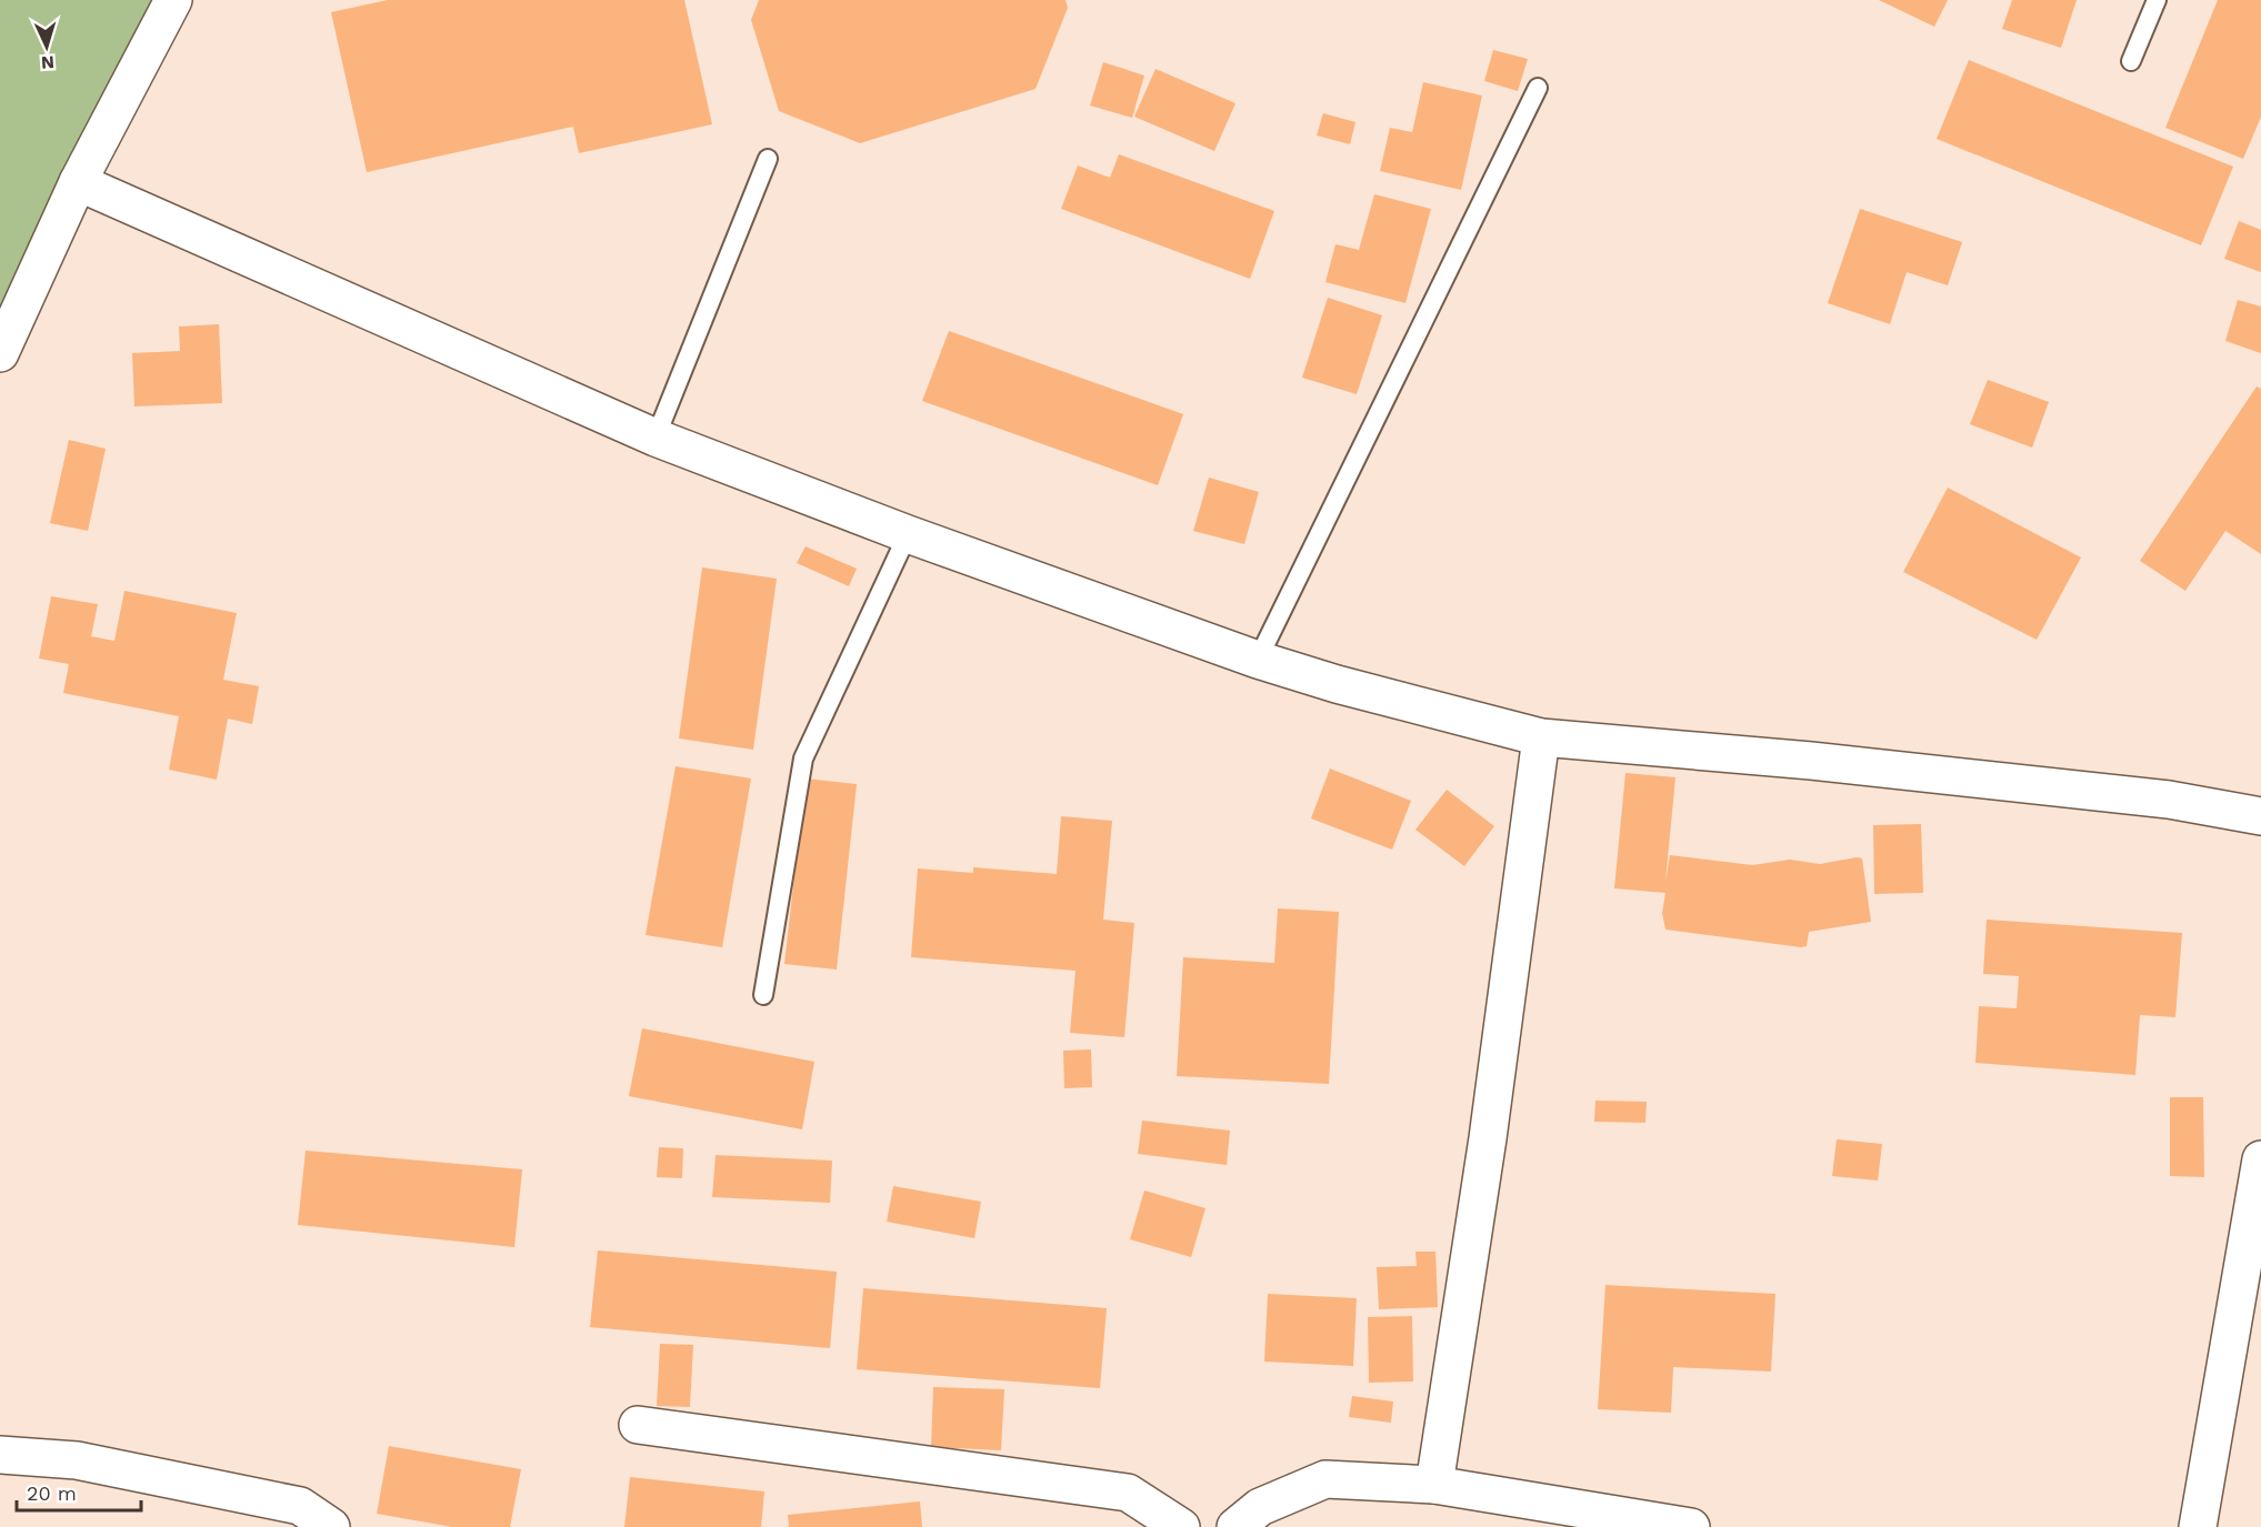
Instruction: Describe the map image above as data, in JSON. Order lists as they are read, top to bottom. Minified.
{"scale_bar":"20 m","north":"bottom"}
